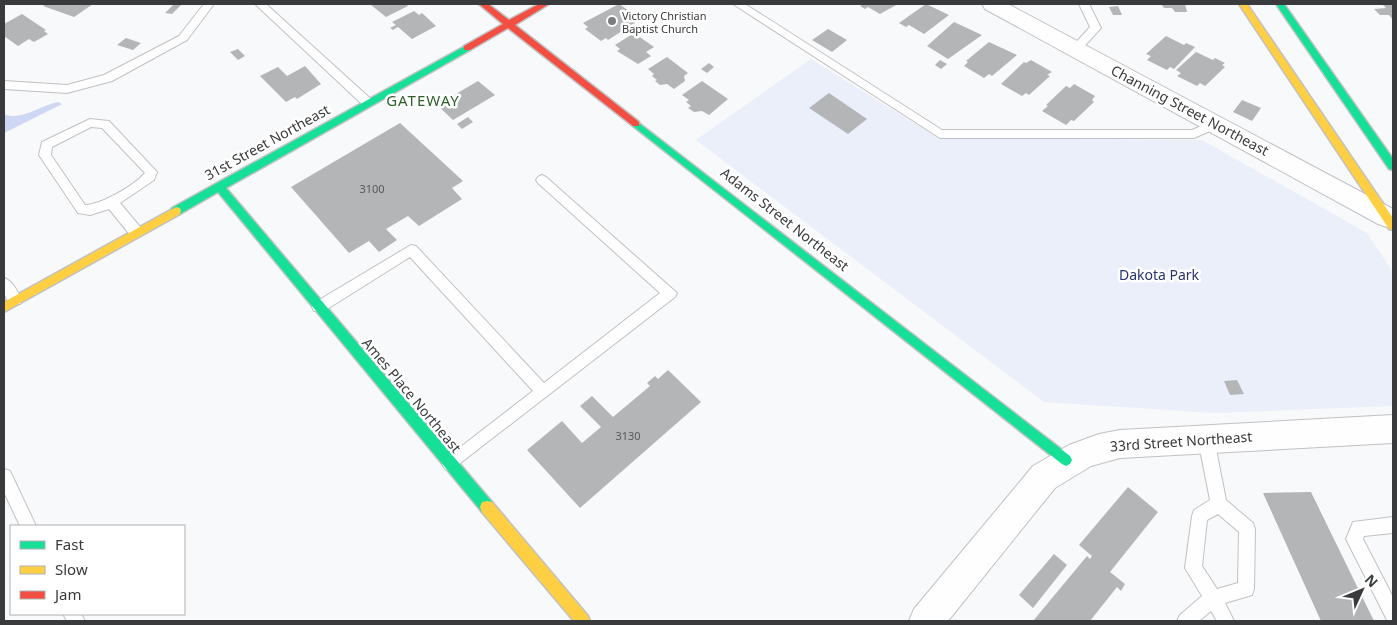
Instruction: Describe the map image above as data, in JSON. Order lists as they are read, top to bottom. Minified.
{"streets":{"street":["Channing Street Northeast","31st Street Northeast","Adams Street Northeast","Ames Place Northeast","33rd Street Northeast"]},"crossings":[["31st Street Northeast","Adams Street Northeast"],["31st Street Northeast","Ames Place Northeast"],["Adams Street Northeast","33rd Street Northeast"]],"districts":["GATEWAY"],"parks":["Dakota Park"],"places":["Victory Christian Baptist Church"],"house_numbers":["3100","3130"],"legend":["Fast","Slow","Jam"],"north":"top right"}
